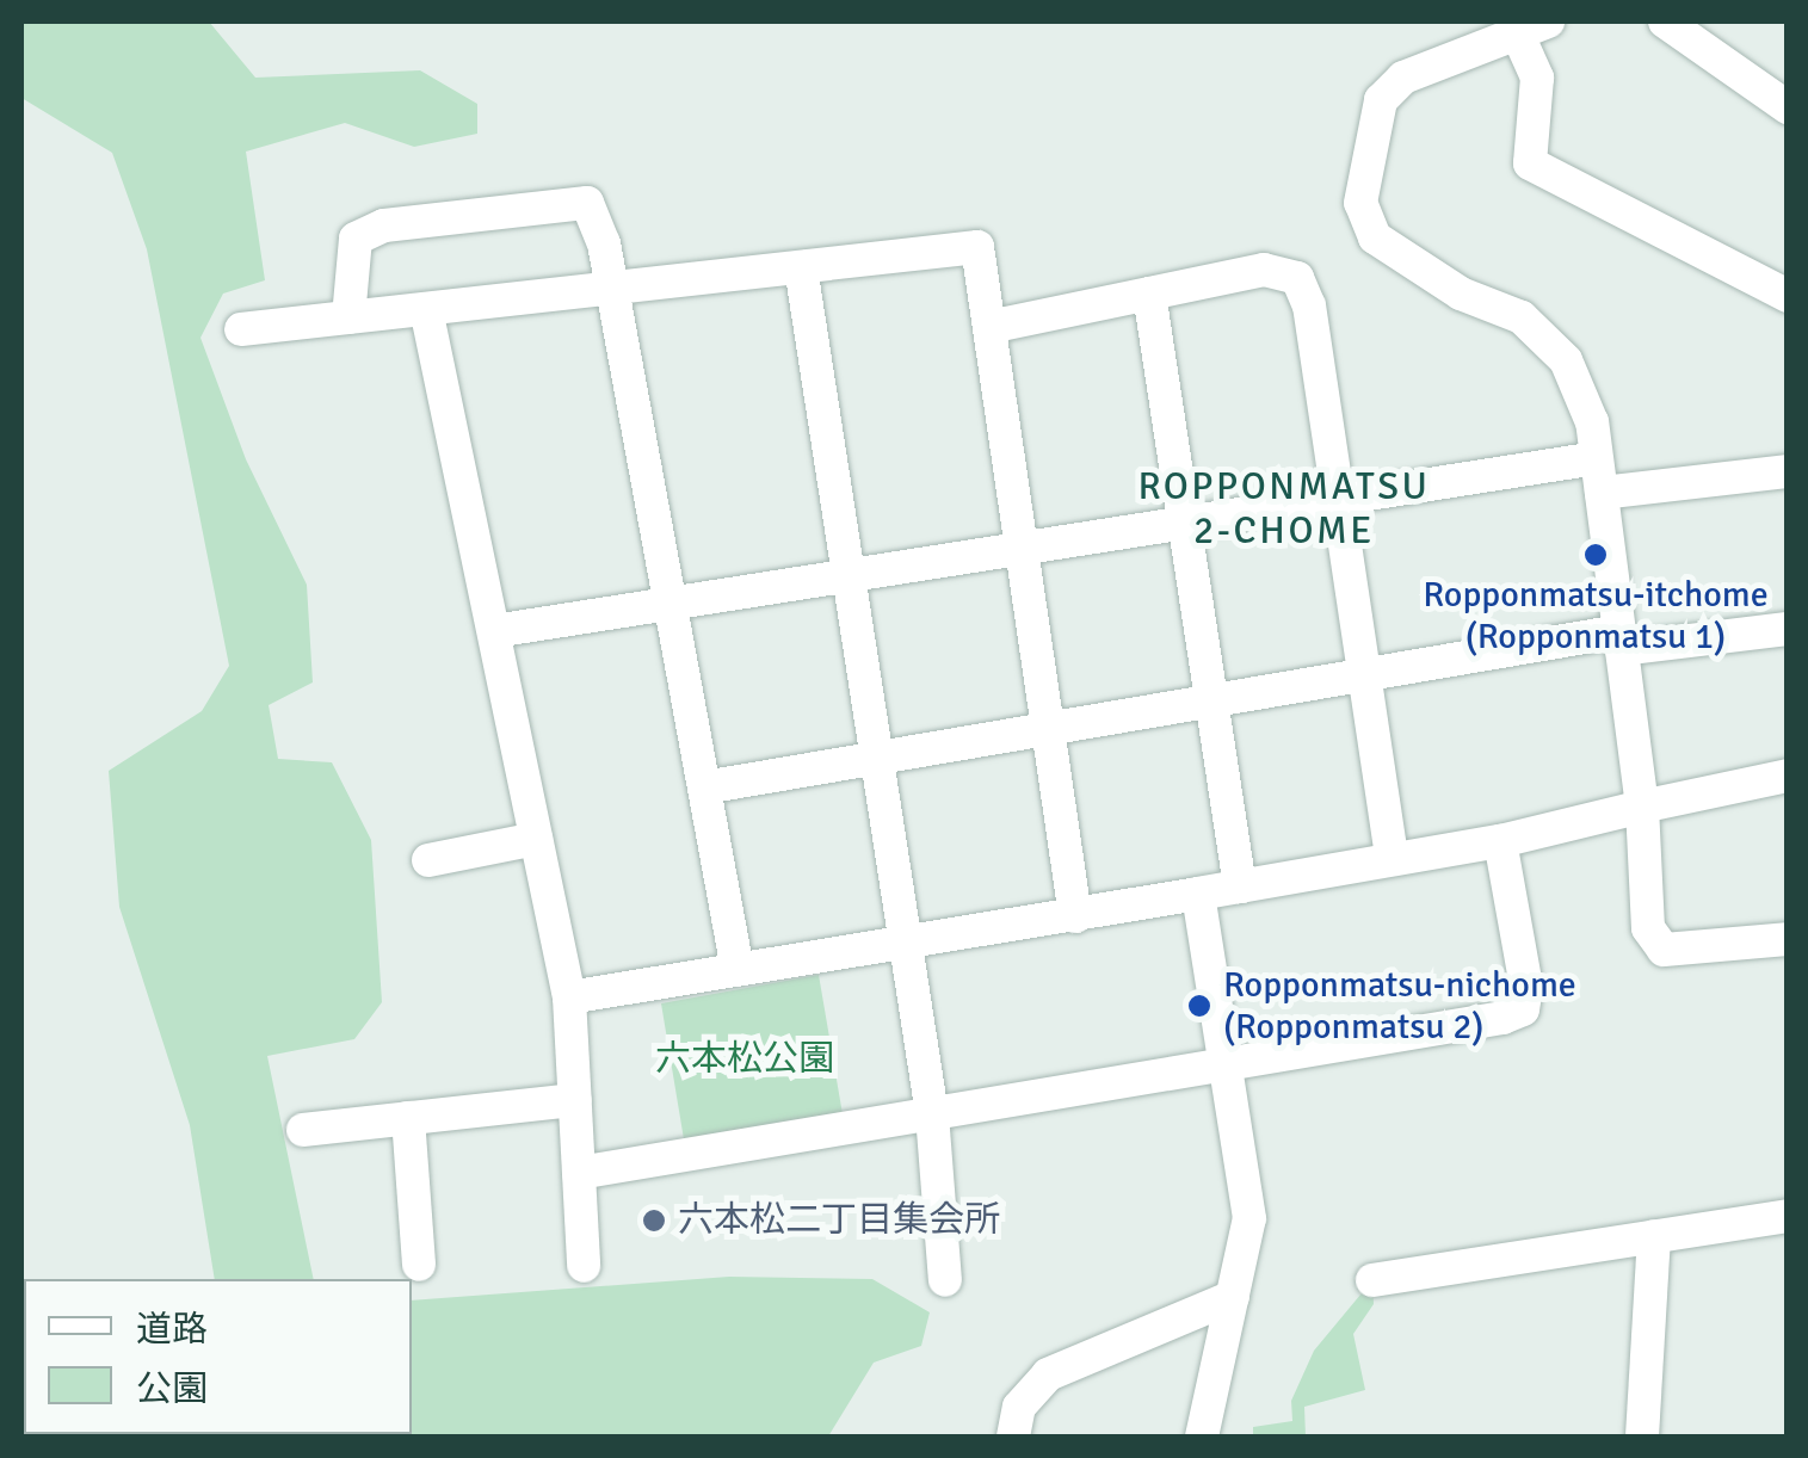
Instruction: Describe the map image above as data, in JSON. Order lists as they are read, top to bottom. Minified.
{"districts":["ROPPONMATSU 2-CHOME"],"parks":["六本松公園"],"places":["Ropponmatsu-itchome (Ropponmatsu 1)","Ropponmatsu-nichome (Ropponmatsu 2)","六本松二丁目集会所"],"legend":["道路","公園"]}
